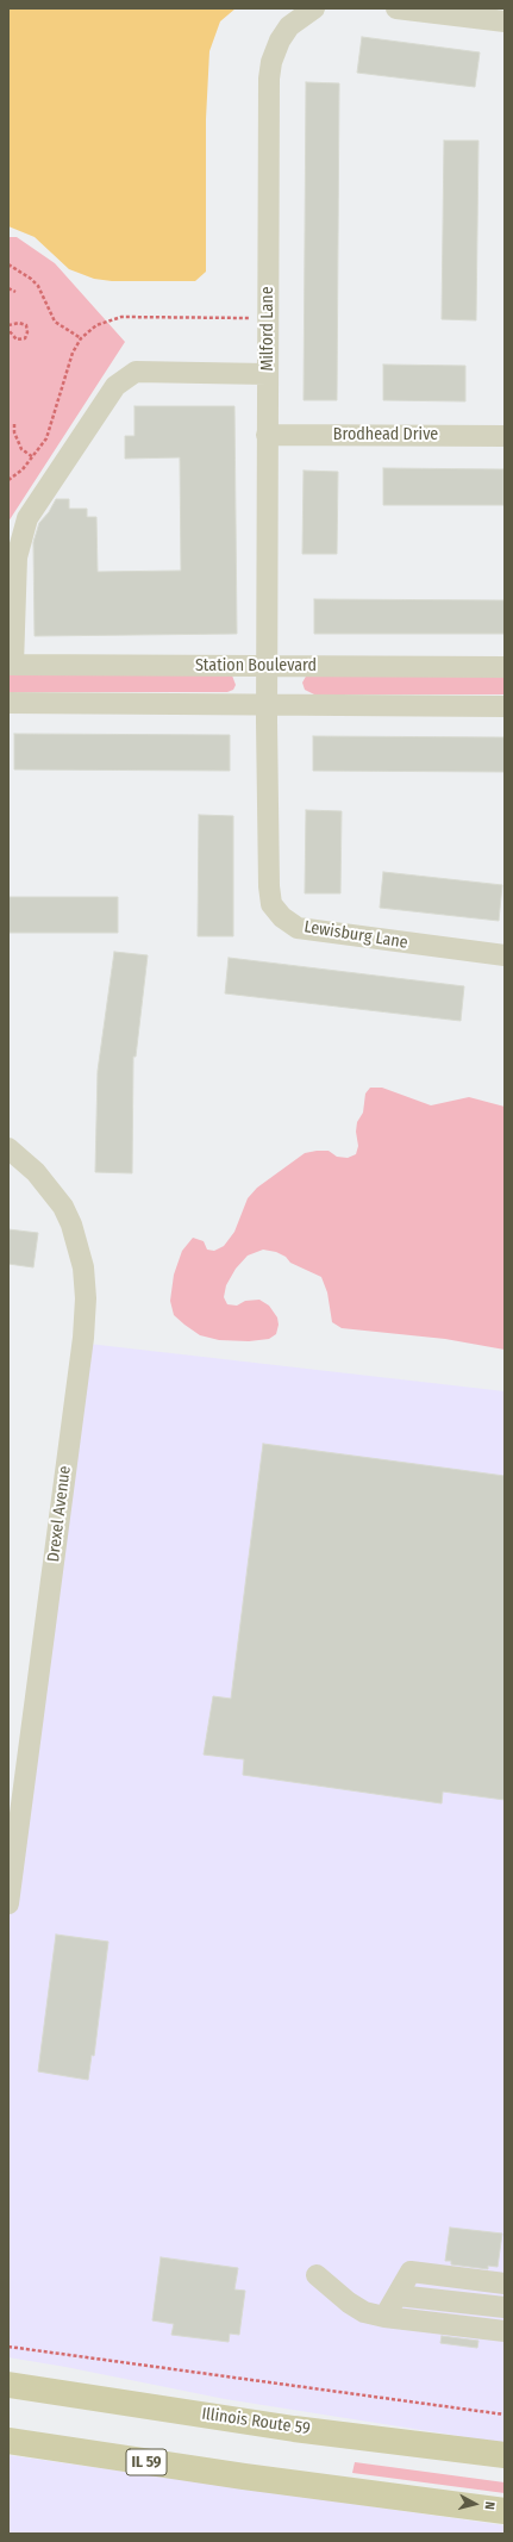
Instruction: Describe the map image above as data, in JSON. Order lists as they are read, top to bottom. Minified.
{"streets":{"main road":["Illinois Route 59","IL 59"],"street":["Milford Lane","Brodhead Drive","Station Boulevard","Lewisburg Lane","Drexel Avenue"]},"crossings":[["Milford Lane","Brodhead Drive"],["Milford Lane","Station Boulevard"],["Milford Lane","Lewisburg Lane"],["Station Boulevard","Lewisburg Lane"]],"north":"right"}
